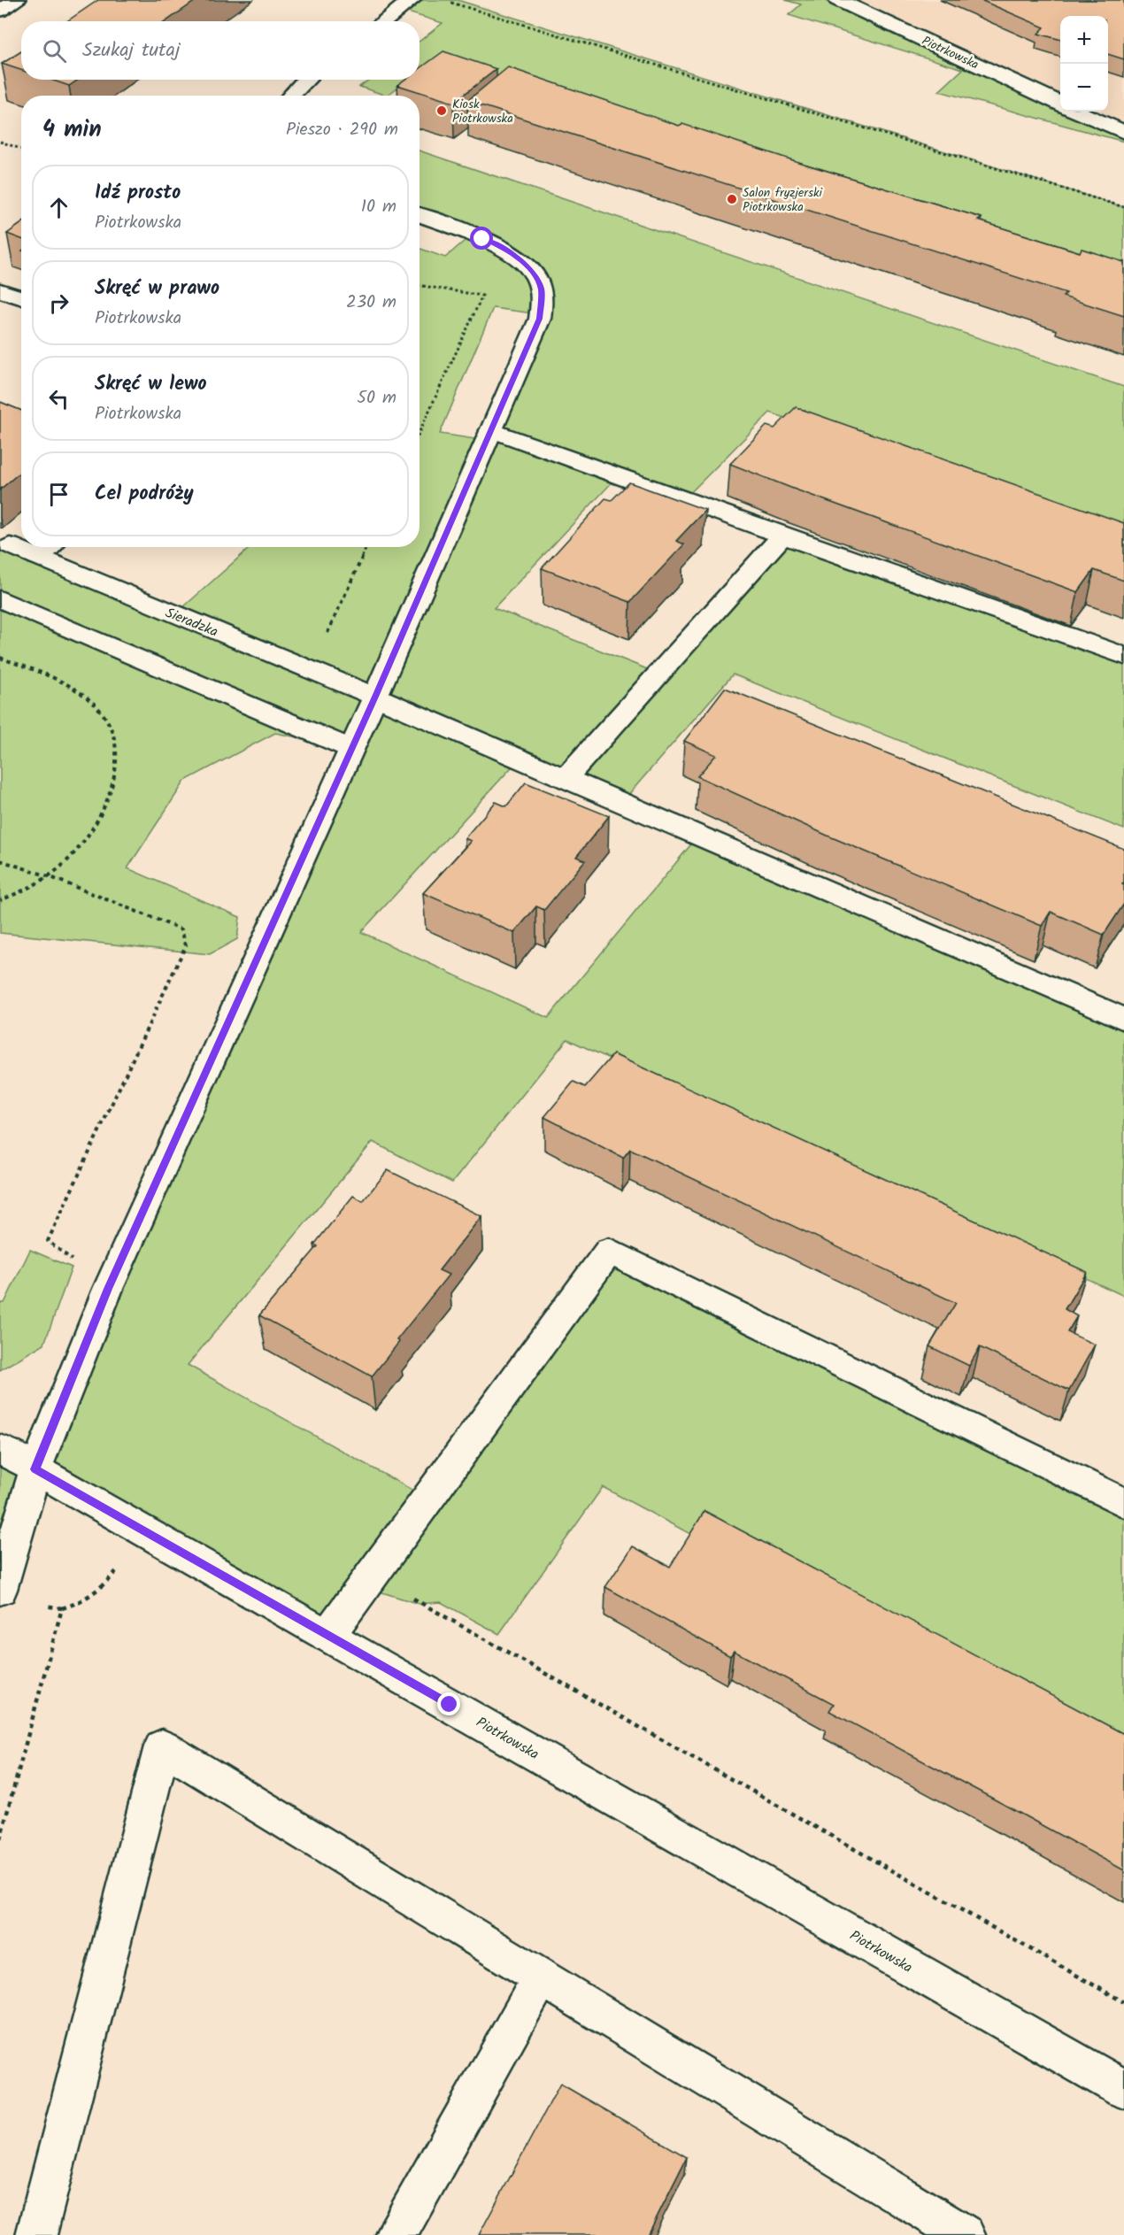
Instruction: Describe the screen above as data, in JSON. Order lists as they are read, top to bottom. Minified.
{"streets":{"street":["Piotrkowska","Sieradzka"]},"places":["Kiosk Piotrkowska","Salon fryzjerski Piotrkowska"],"page":{"map_buttons":["+","−"],"search":"Szukaj tutaj","heading":["4 min","Pieszo · 290 m"],"list":[["Idź prosto","Piotrkowska","10 m"],["Skręć w prawo","Piotrkowska","230 m"],["Skręć w lewo","Piotrkowska","50 m"],"Cel podróży"]}}
